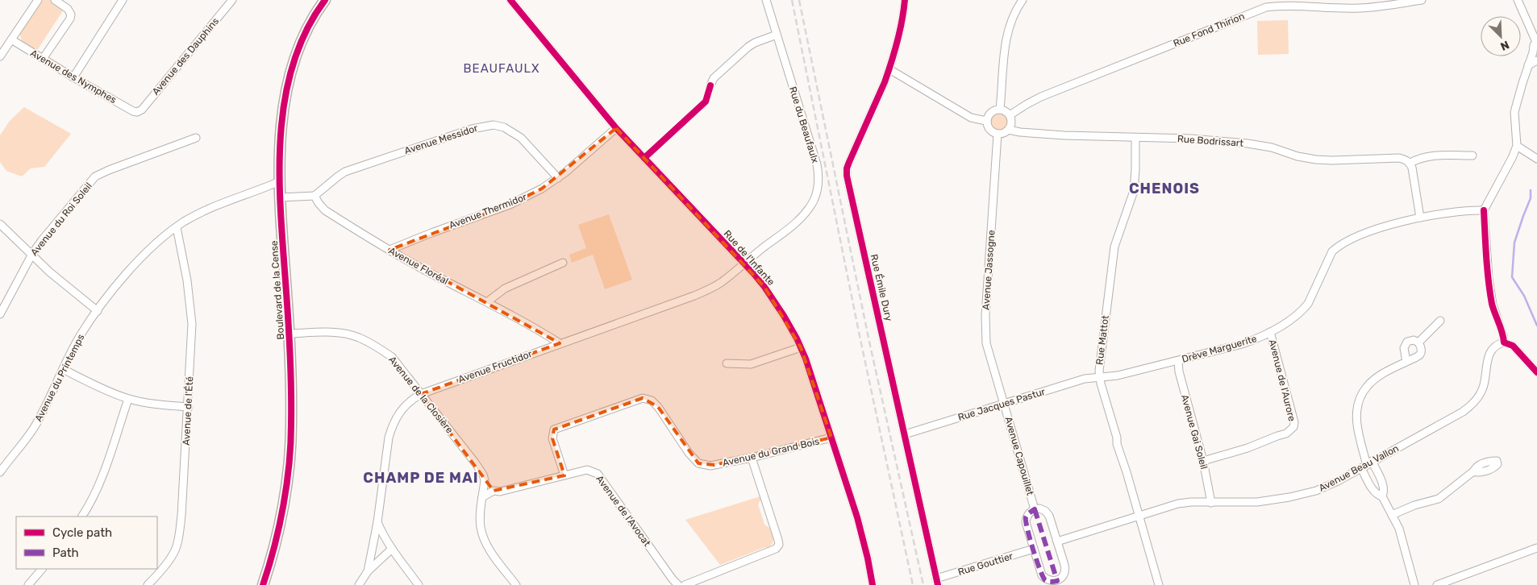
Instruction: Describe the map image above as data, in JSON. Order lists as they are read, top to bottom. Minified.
{"streets":{"main road":["Boulevard de la Cense"],"street":["Rue Fond Thirion","Avenue des Dauphins","Avenue des Nymphes","Rue du Beaufaulx","Avenue Messidor","Rue Bodrissart","Avenue Thermidor","Avenue du Roi Soleil","Rue de l'Infante","Avenue Floréal","Avenue Jassogne","Rue Émile Dury","Rue Mattot","Drève Marguerite","Avenue Fructidor","Avenue du Printemps","Avenue de l'Aurore","Avenue de la Closière","Rue Jacques Pastur","Avenue de l'Été","Avenue Gai Soleil","Avenue du Grand Bois","Avenue Capouillet","Avenue Beau Vallon","Avenue de l'Avocat","Rue Gouttier"]},"crossings":[["Rue Fond Thirion","Rue Bodrissart"],["Rue Fond Thirion","Avenue Jassogne"],["Avenue des Dauphins","Avenue des Nymphes"],["Rue du Beaufaulx","Rue de l'Infante"],["Rue du Beaufaulx","Avenue Fructidor"],["Avenue Messidor","Avenue Thermidor"],["Avenue Messidor","Avenue Floréal"],["Rue Bodrissart","Avenue Jassogne"],["Rue Bodrissart","Rue Mattot"],["Avenue Thermidor","Rue de l'Infante"],["Avenue Thermidor","Avenue Floréal"],["Rue de l'Infante","Avenue Fructidor"],["Rue de l'Infante","Avenue du Grand Bois"],["Avenue Floréal","Avenue Fructidor"],["Avenue Jassogne","Rue Jacques Pastur"],["Avenue Jassogne","Avenue Capouillet"],["Rue Émile Dury","Rue Jacques Pastur"],["Rue Émile Dury","Rue Gouttier"],["Boulevard de la Cense","Avenue du Printemps"],["Boulevard de la Cense","Avenue de la Closière"],["Rue Mattot","Drève Marguerite"],["Rue Mattot","Rue Jacques Pastur"],["Rue Mattot","Avenue Beau Vallon"],["Drève Marguerite","Avenue de l'Aurore"],["Drève Marguerite","Rue Jacques Pastur"],["Drève Marguerite","Avenue Gai Soleil"],["Avenue Fructidor","Avenue de la Closière"],["Avenue du Printemps","Avenue de l'Été"],["Avenue de l'Aurore","Avenue Gai Soleil"],["Avenue de la Closière","Avenue de l'Avocat"],["Rue Jacques Pastur","Avenue Capouillet"],["Avenue Gai Soleil","Avenue Beau Vallon"],["Avenue du Grand Bois","Avenue de l'Avocat"]],"districts":["BEAUFAULX","CHENOIS","CHAMP DE MAI"],"legend":["Cycle path","Path"],"north":"bottom right"}
